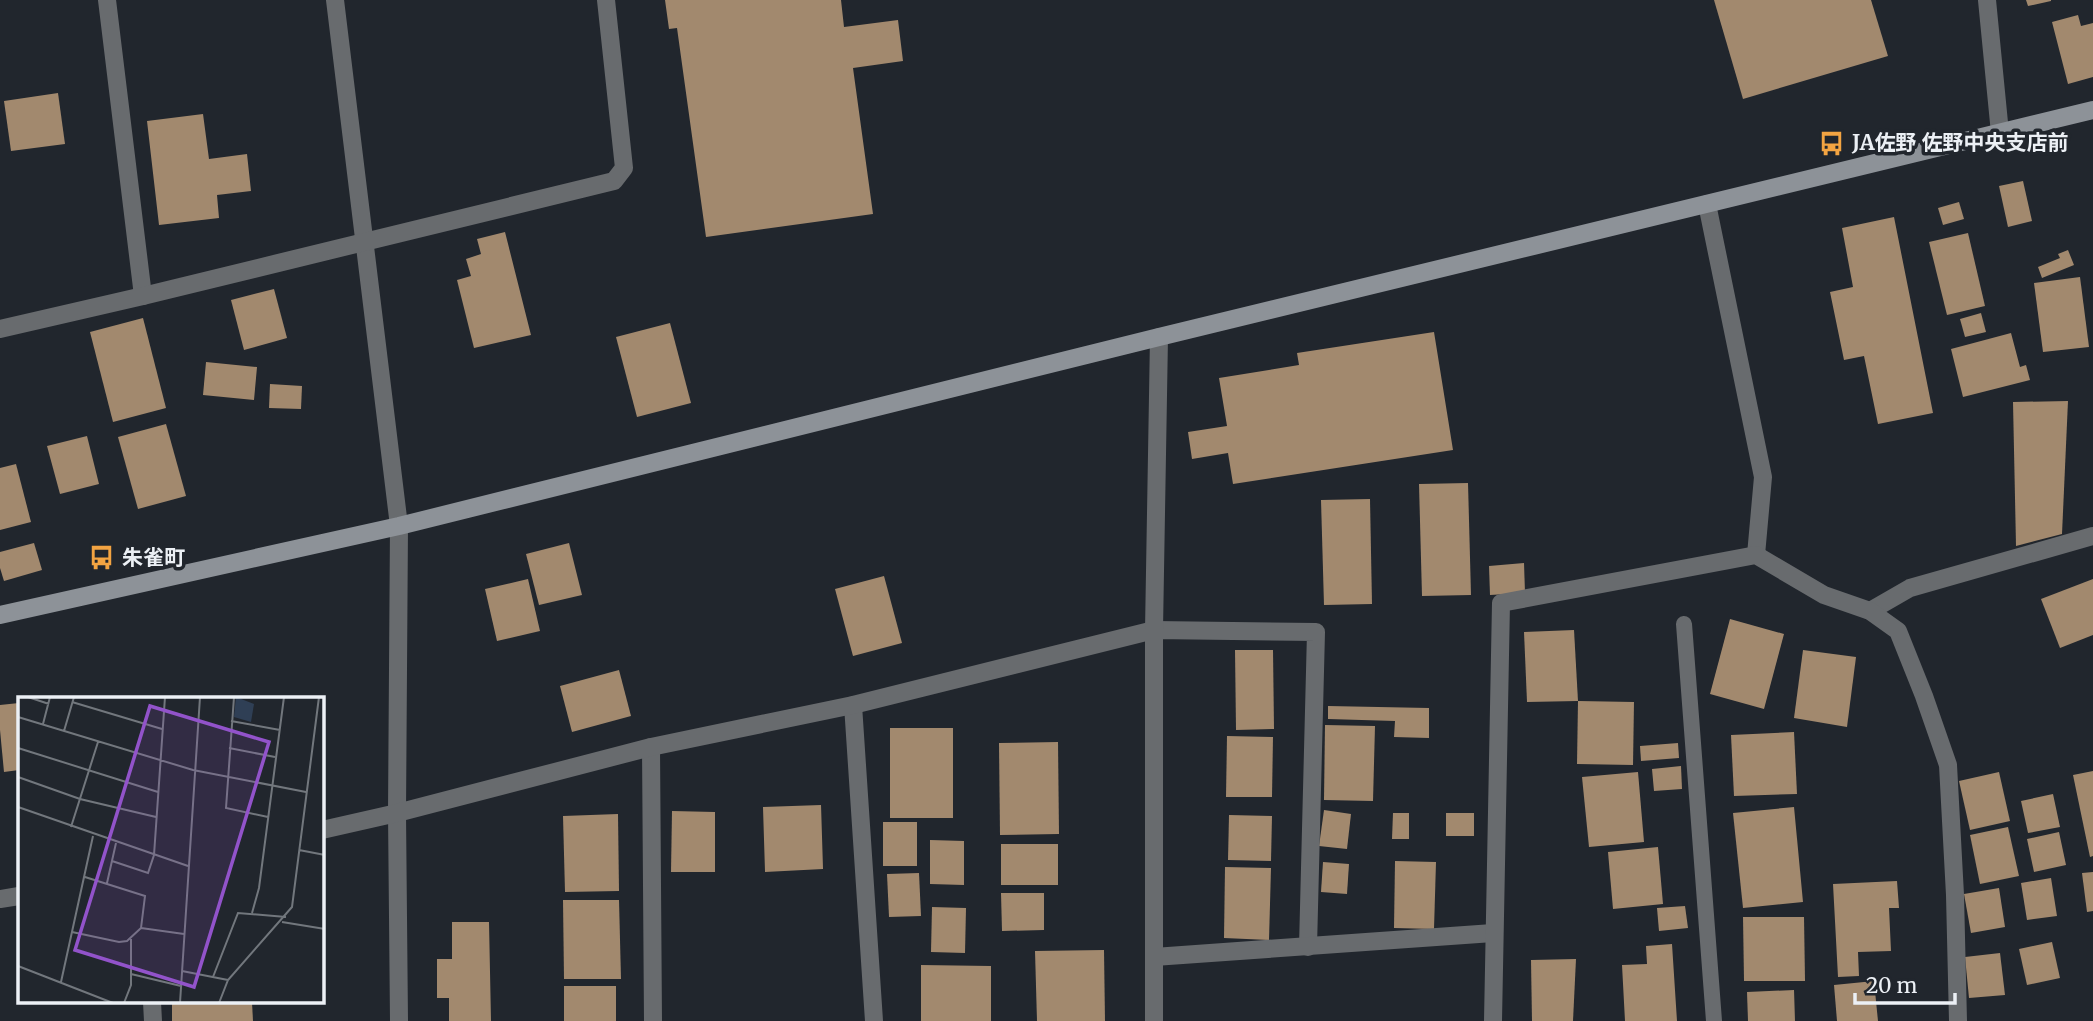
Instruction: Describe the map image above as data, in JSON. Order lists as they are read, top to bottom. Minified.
{"places":{"bus stop":["JA佐野 佐野中央支店前","朱雀町"]},"scale_bar":"20 m"}
